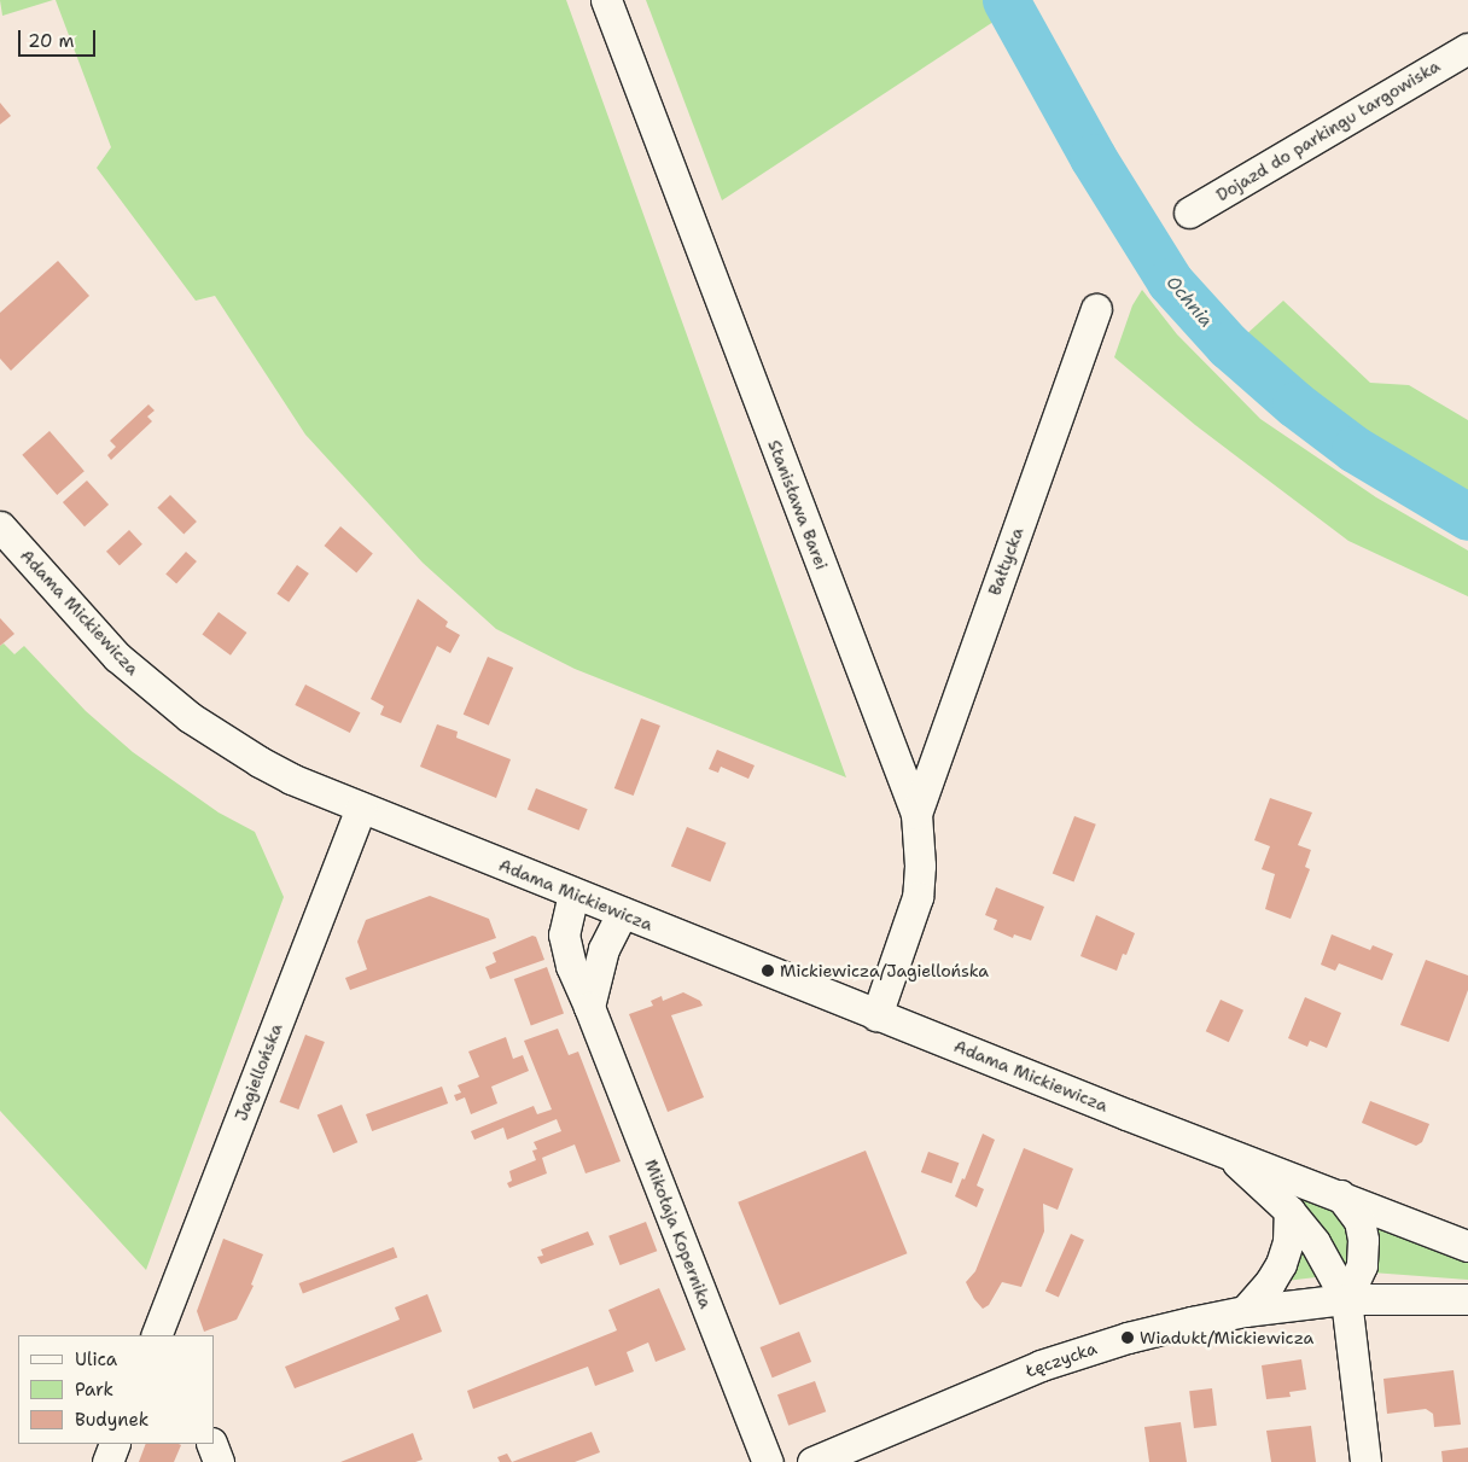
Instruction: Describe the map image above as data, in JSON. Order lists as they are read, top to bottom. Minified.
{"streets":{"street":["Dojazd do parkingu targowiska","Stanisława Barei","Bałtycka","Adama Mickiewicza","Jagiellońska","Mikołaja Kopernika","Łęczycka"]},"crossings":[["Stanisława Barei","Bałtycka"],["Stanisława Barei","Adama Mickiewicza"],["Adama Mickiewicza","Jagiellońska"],["Adama Mickiewicza","Mikołaja Kopernika"],["Adama Mickiewicza","Łęczycka"]],"water":["Ochnia"],"places":["Mickiewicza/Jagiellońska","Wiadukt/Mickiewicza"],"legend":["Ulica","Park","Budynek"],"scale_bar":"20 m"}
